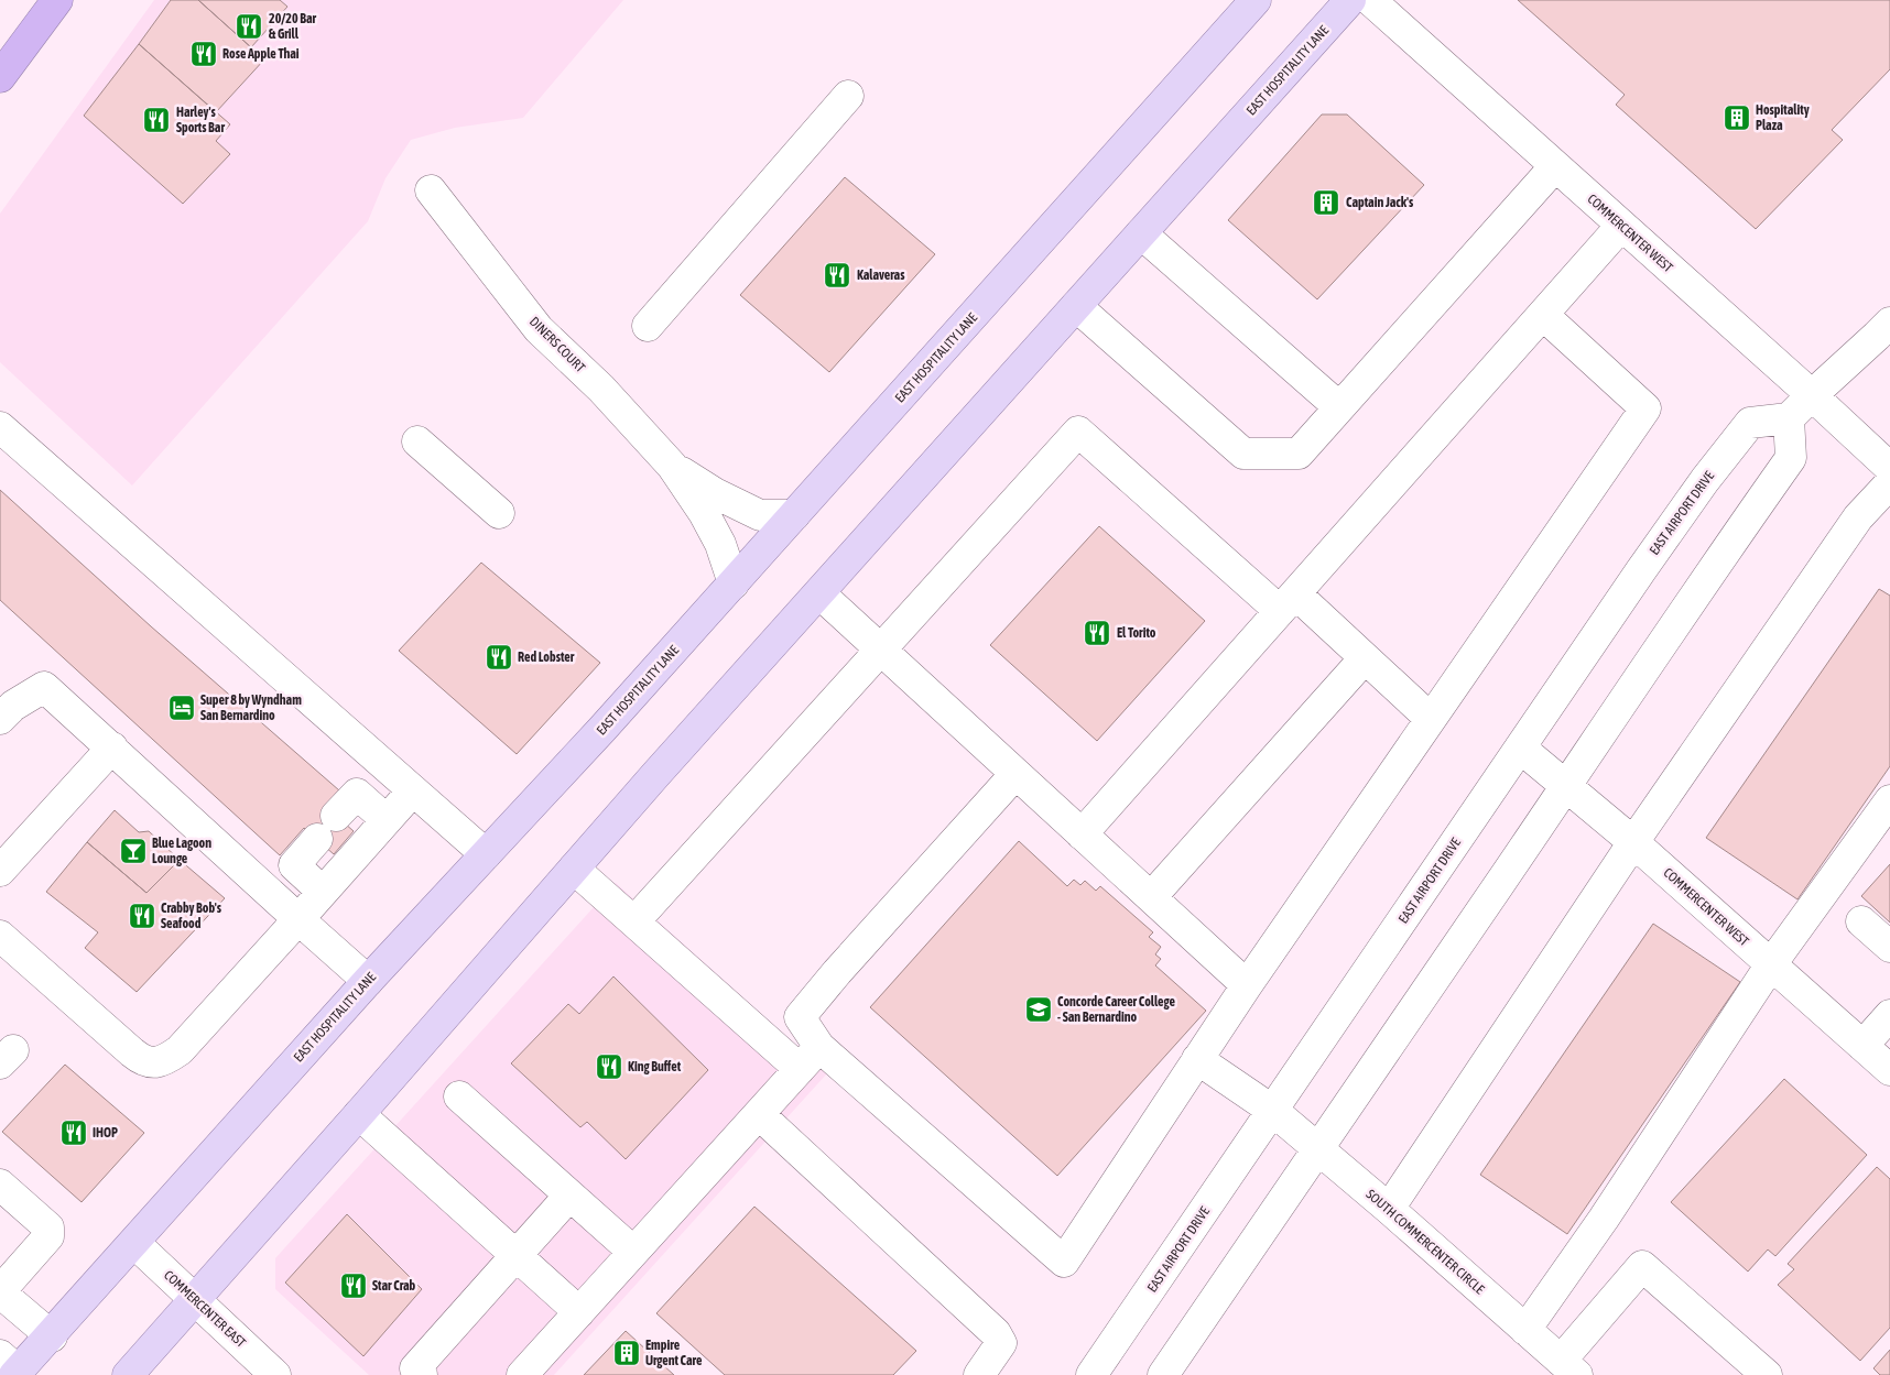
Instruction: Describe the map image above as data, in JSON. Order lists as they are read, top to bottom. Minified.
{"streets":{"main road":["EAST HOSPITALITY LANE"],"street":["COMMERCENTER WEST","DINERS COURT","EAST AIRPORT DRIVE","SOUTH COMMERCENTER CIRCLE","COMMERCENTER EAST"]},"crossings":[["EAST HOSPITALITY LANE","DINERS COURT"],["EAST HOSPITALITY LANE","COMMERCENTER EAST"],["COMMERCENTER WEST","EAST AIRPORT DRIVE"],["EAST AIRPORT DRIVE","SOUTH COMMERCENTER CIRCLE"]],"places":{"restaurant":["20/20 Bar & Grill","Rose Apple Thai","Harley's Sports Bar","Kalaveras","El Torito","Red Lobster","Crabby Bob's Seafood","King Buffet","IHOP","Star Crab"],"building":["Hospitality Plaza","Captain Jack's","Empire Urgent Care"],"hotel":["Super 8 by Wyndham San Bernardino"],"bar":["Blue Lagoon Lounge"],"school or university":["Concorde Career College - San Bernardino"]}}
